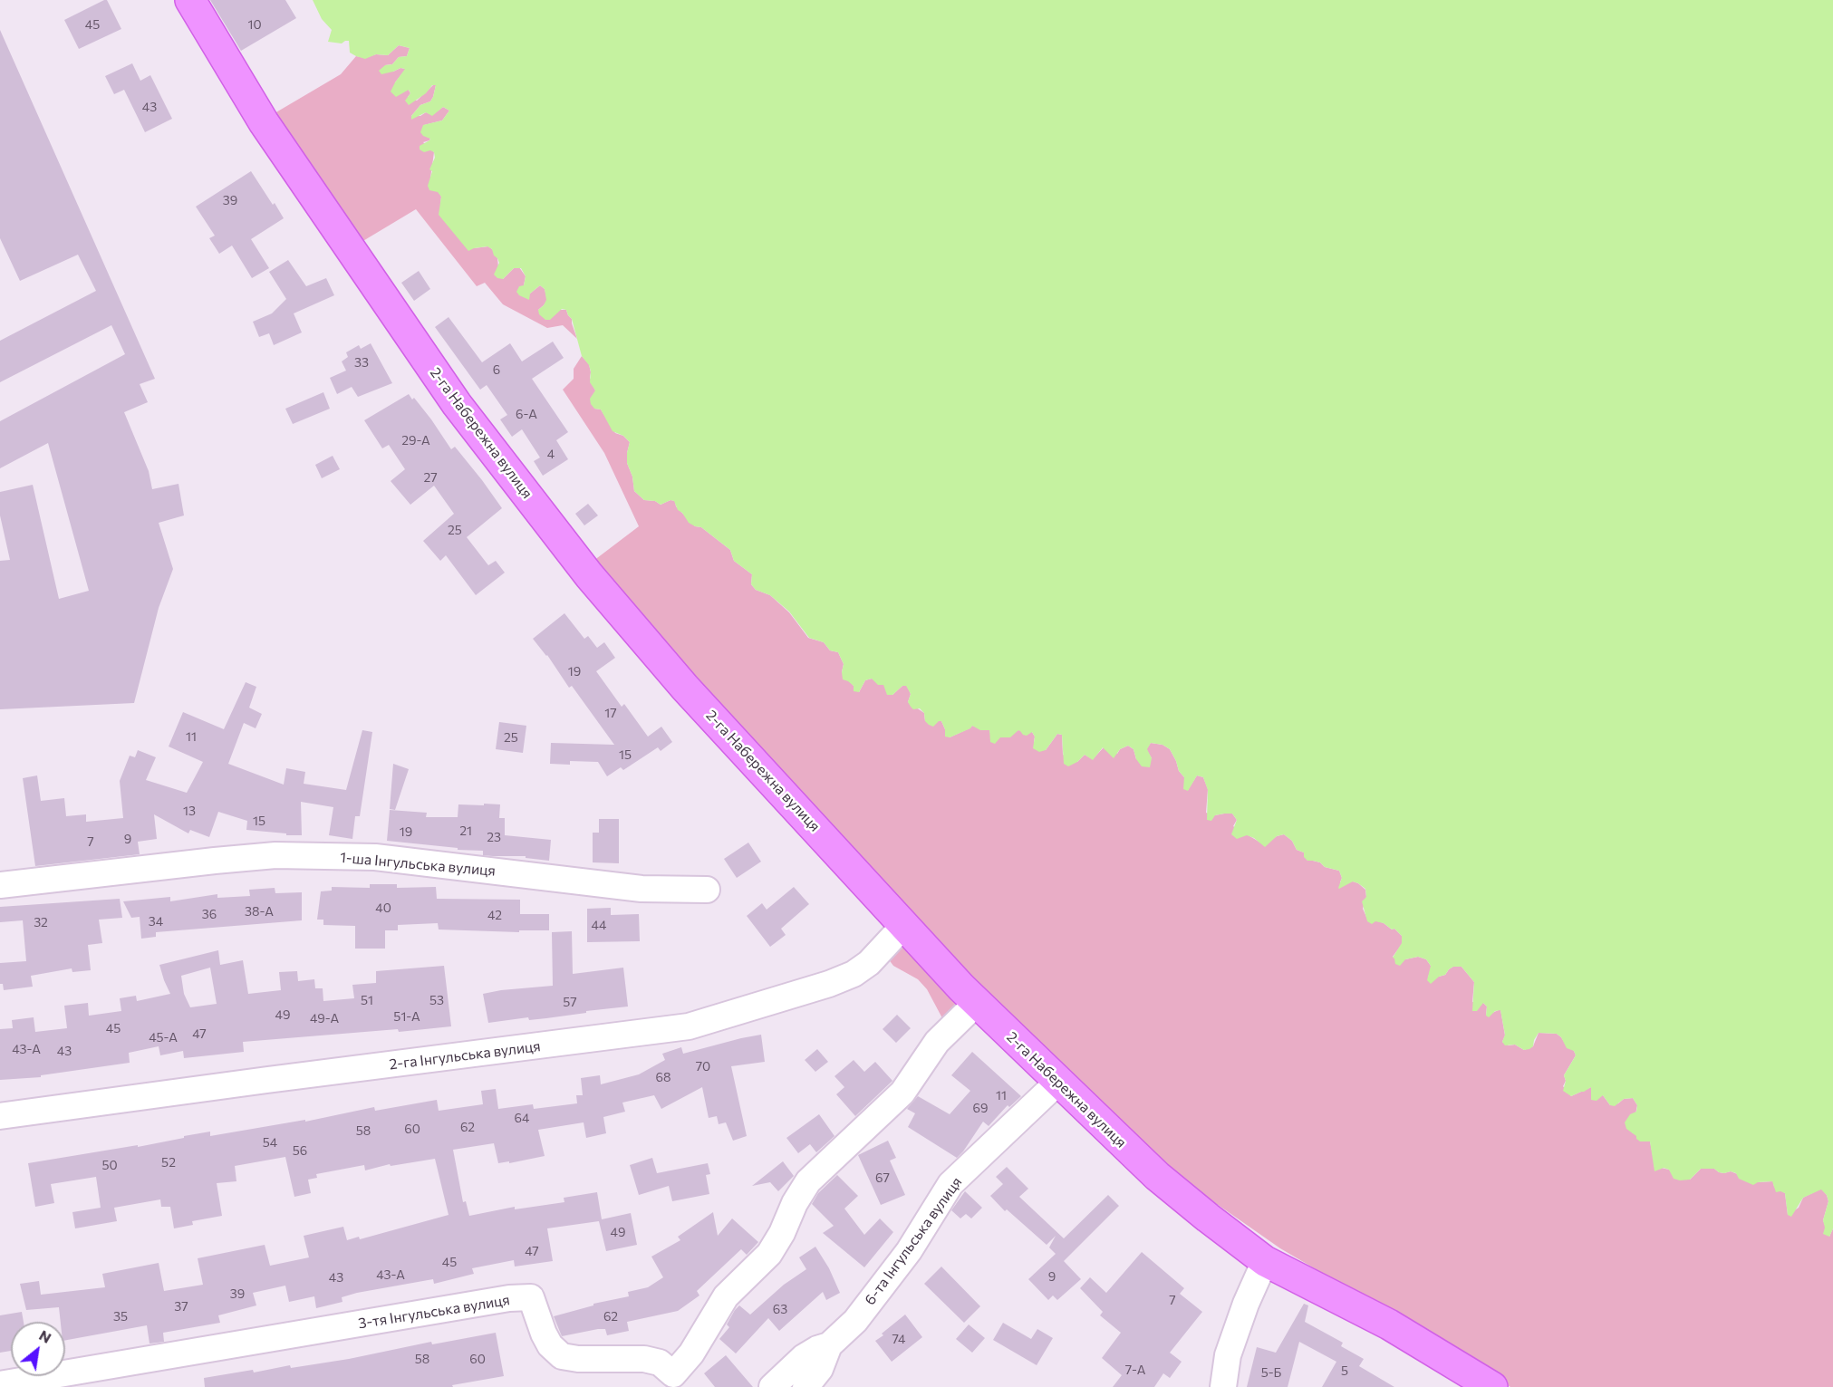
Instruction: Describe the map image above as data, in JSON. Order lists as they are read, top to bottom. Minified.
{"streets":{"main road":["2-га Набережна вулиця"],"street":["1-ша Інгульська вулиця","2-га Інгульська вулиця","6-та Інгульська вулиця","3-тя Інгульська вулиця"]},"crossings":[["2-га Набережна вулиця","2-га Інгульська вулиця"],["2-га Набережна вулиця","6-та Інгульська вулиця"],["2-га Набережна вулиця","3-тя Інгульська вулиця"]],"house_numbers":["45","10","43","39","33","6","6-А","29-А","4","27","25","19","17","11","25","15","13","15","21","19","23","9","7","40","38-А","36","42","34","32","44","51","53","57","49","51-А","49-А","45","47","45-А","43-А","43","70","68","11","69","64","62","60","58","54","56","52","50","67","49","47","45","43-А","9","43","39","7","37","63","35","62","74","58","60","7-А","5","5-Б"],"north":"top right"}
